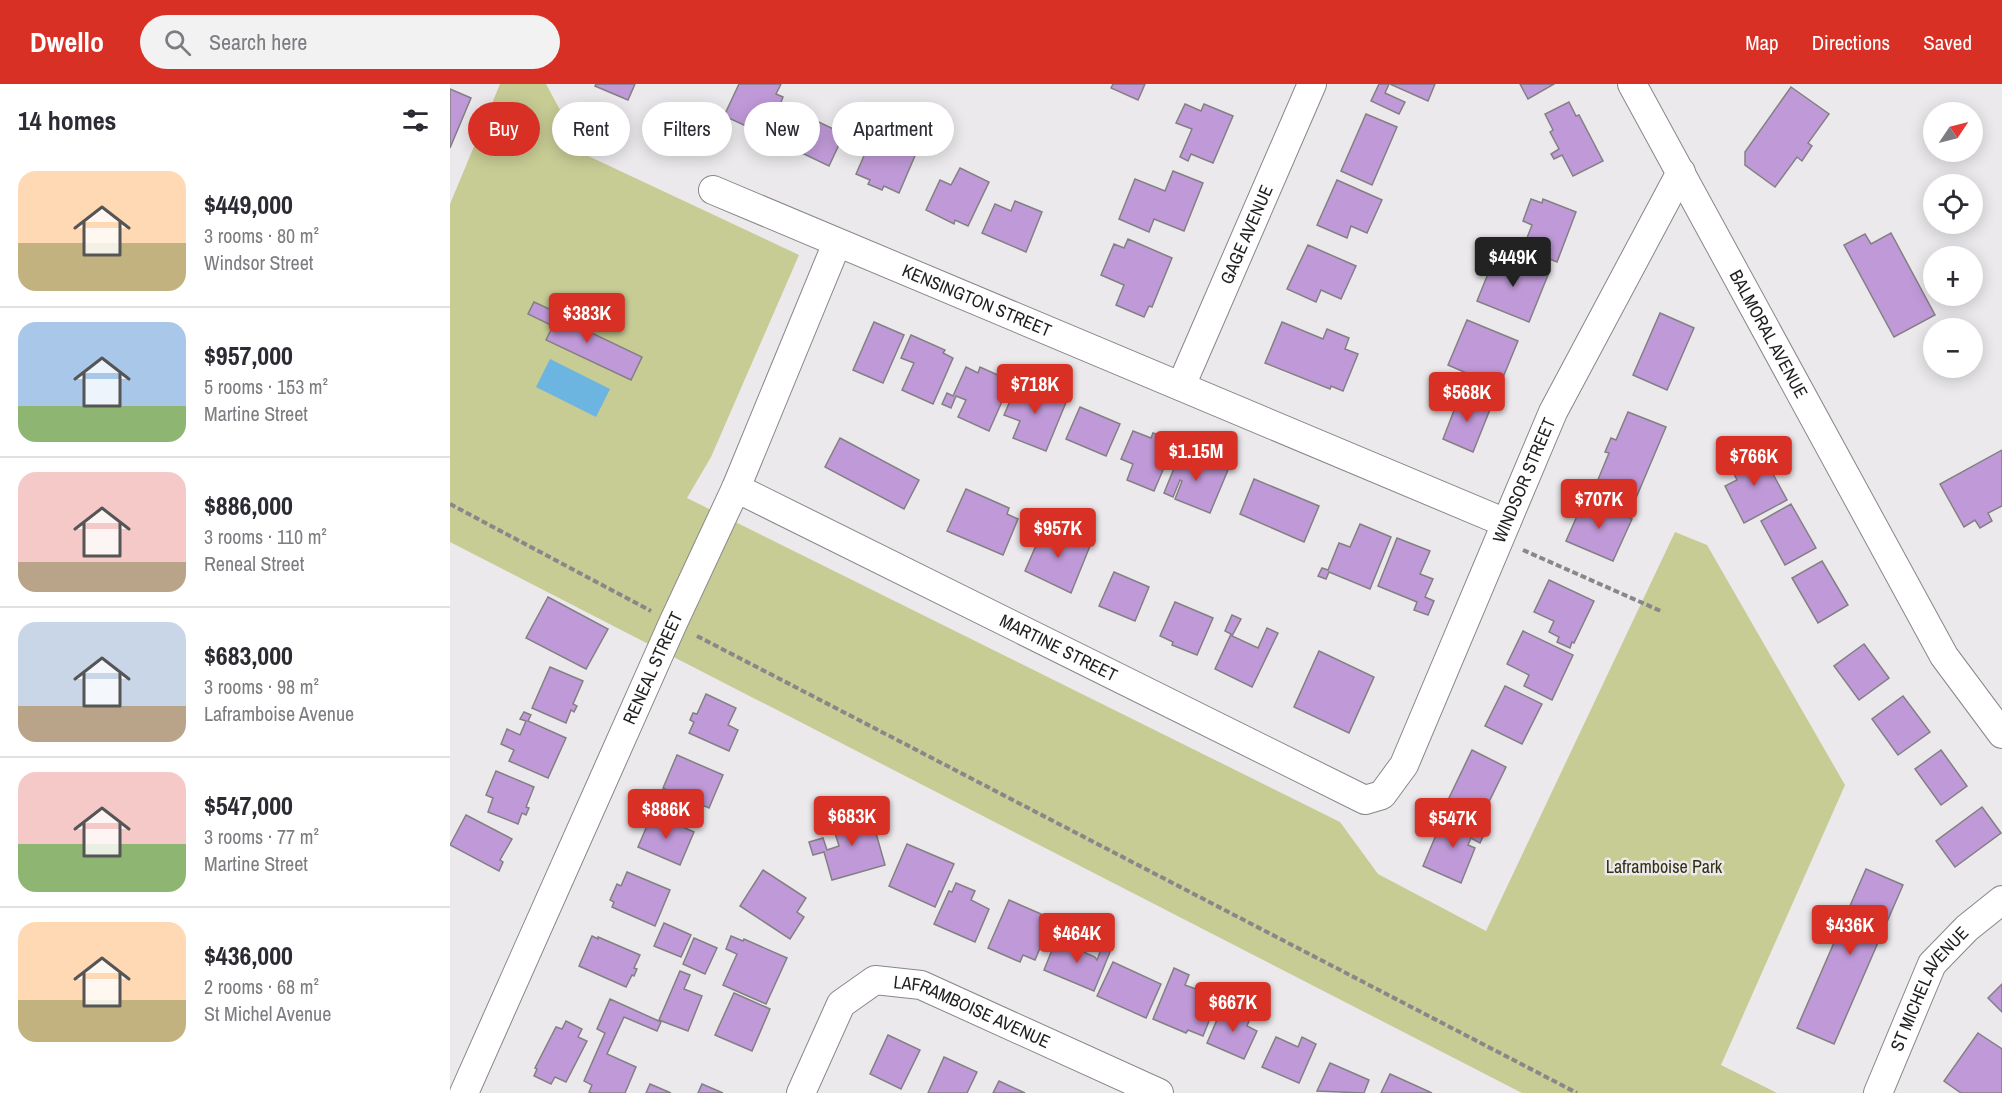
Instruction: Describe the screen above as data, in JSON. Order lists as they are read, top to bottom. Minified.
{"streets":{"street":["GAGE AVENUE","KENSINGTON STREET","BALMORAL AVENUE","WINDSOR STREET","MARTINE STREET","RENEAL STREET","ST MICHEL AVENUE","LAFRAMBOISE AVENUE"]},"crossings":[["GAGE AVENUE","KENSINGTON STREET"],["KENSINGTON STREET","WINDSOR STREET"],["KENSINGTON STREET","RENEAL STREET"],["BALMORAL AVENUE","WINDSOR STREET"],["WINDSOR STREET","MARTINE STREET"],["MARTINE STREET","RENEAL STREET"]],"parks":["Laframboise Park"],"north":"top right","page":{"header":"Dwello","search":"Search here","nav":["Map","Directions","Saved"],"heading":"14 homes","map_buttons":["+","−"],"chip":["Buy","Rent","Filters","New","Apartment"],"list":[{"name":"$449,000","note":"3 rooms · 80 m² · Windsor Street"},{"name":"$957,000","note":"5 rooms · 153 m² · Martine Street"},{"name":"$886,000","note":"3 rooms · 110 m² · Reneal Street"},{"name":"$683,000","note":"3 rooms · 98 m² · Laframboise Avenue"},{"name":"$547,000","note":"3 rooms · 77 m² · Martine Street"},{"name":"$436,000","note":"2 rooms · 68 m² · St Michel Avenue"}],"price":["$449K","$383K","$718K","$568K","$1.15M","$766K","$707K","$957K","$886K","$683K","$547K","$436K","$464K","$667K"]}}
